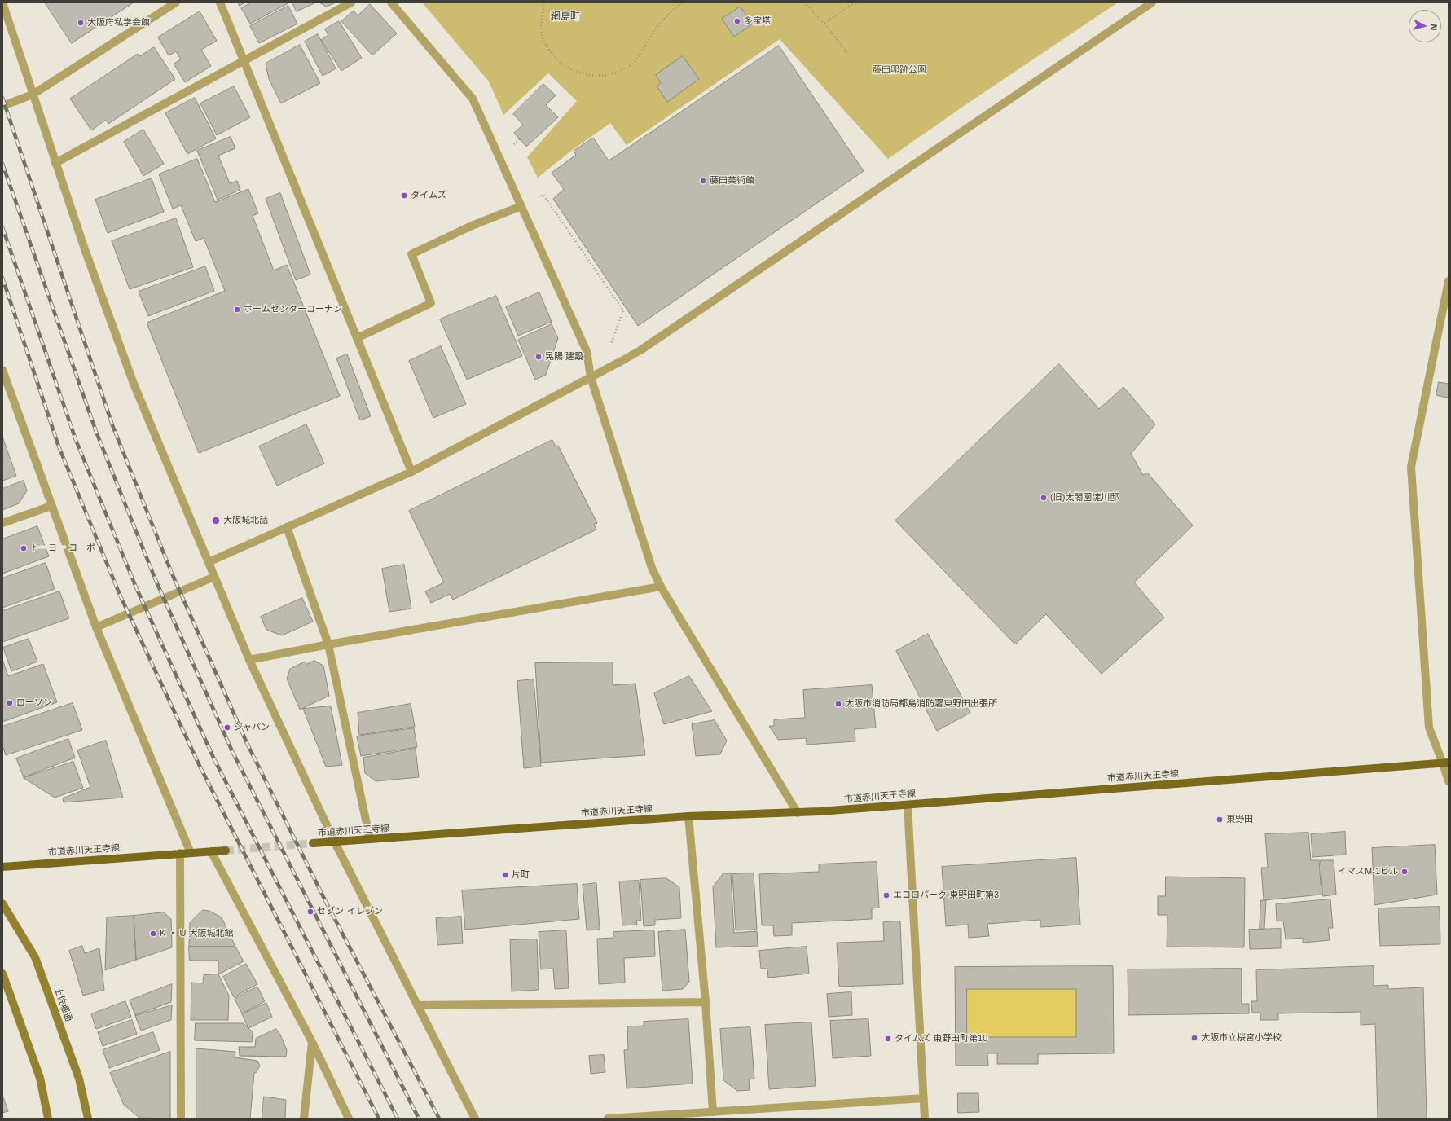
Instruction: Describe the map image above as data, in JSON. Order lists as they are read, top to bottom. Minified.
{"streets":{"main road":["市道赤川天王寺線","土佐堀通"]},"districts":["網島町"],"parks":["藤田邸跡公園"],"places":["多宝塔","大阪府私学会館","藤田美術館","タイムズ","ホームセンターコーナン","晃陽 建設","(旧)太閤園淀川邸","大阪城北詰","トーヨー コーポ","ローソン","大阪市消防局都島消防署東野田出張所","ジャパン","東野田","イマスM-1ビル","片町","エコロパーク 東野田町第3","セブン-イレブン","K ・ U 大阪城北館","大阪市立桜宮小学校","タイムズ 東野田町第10"],"north":"right"}
